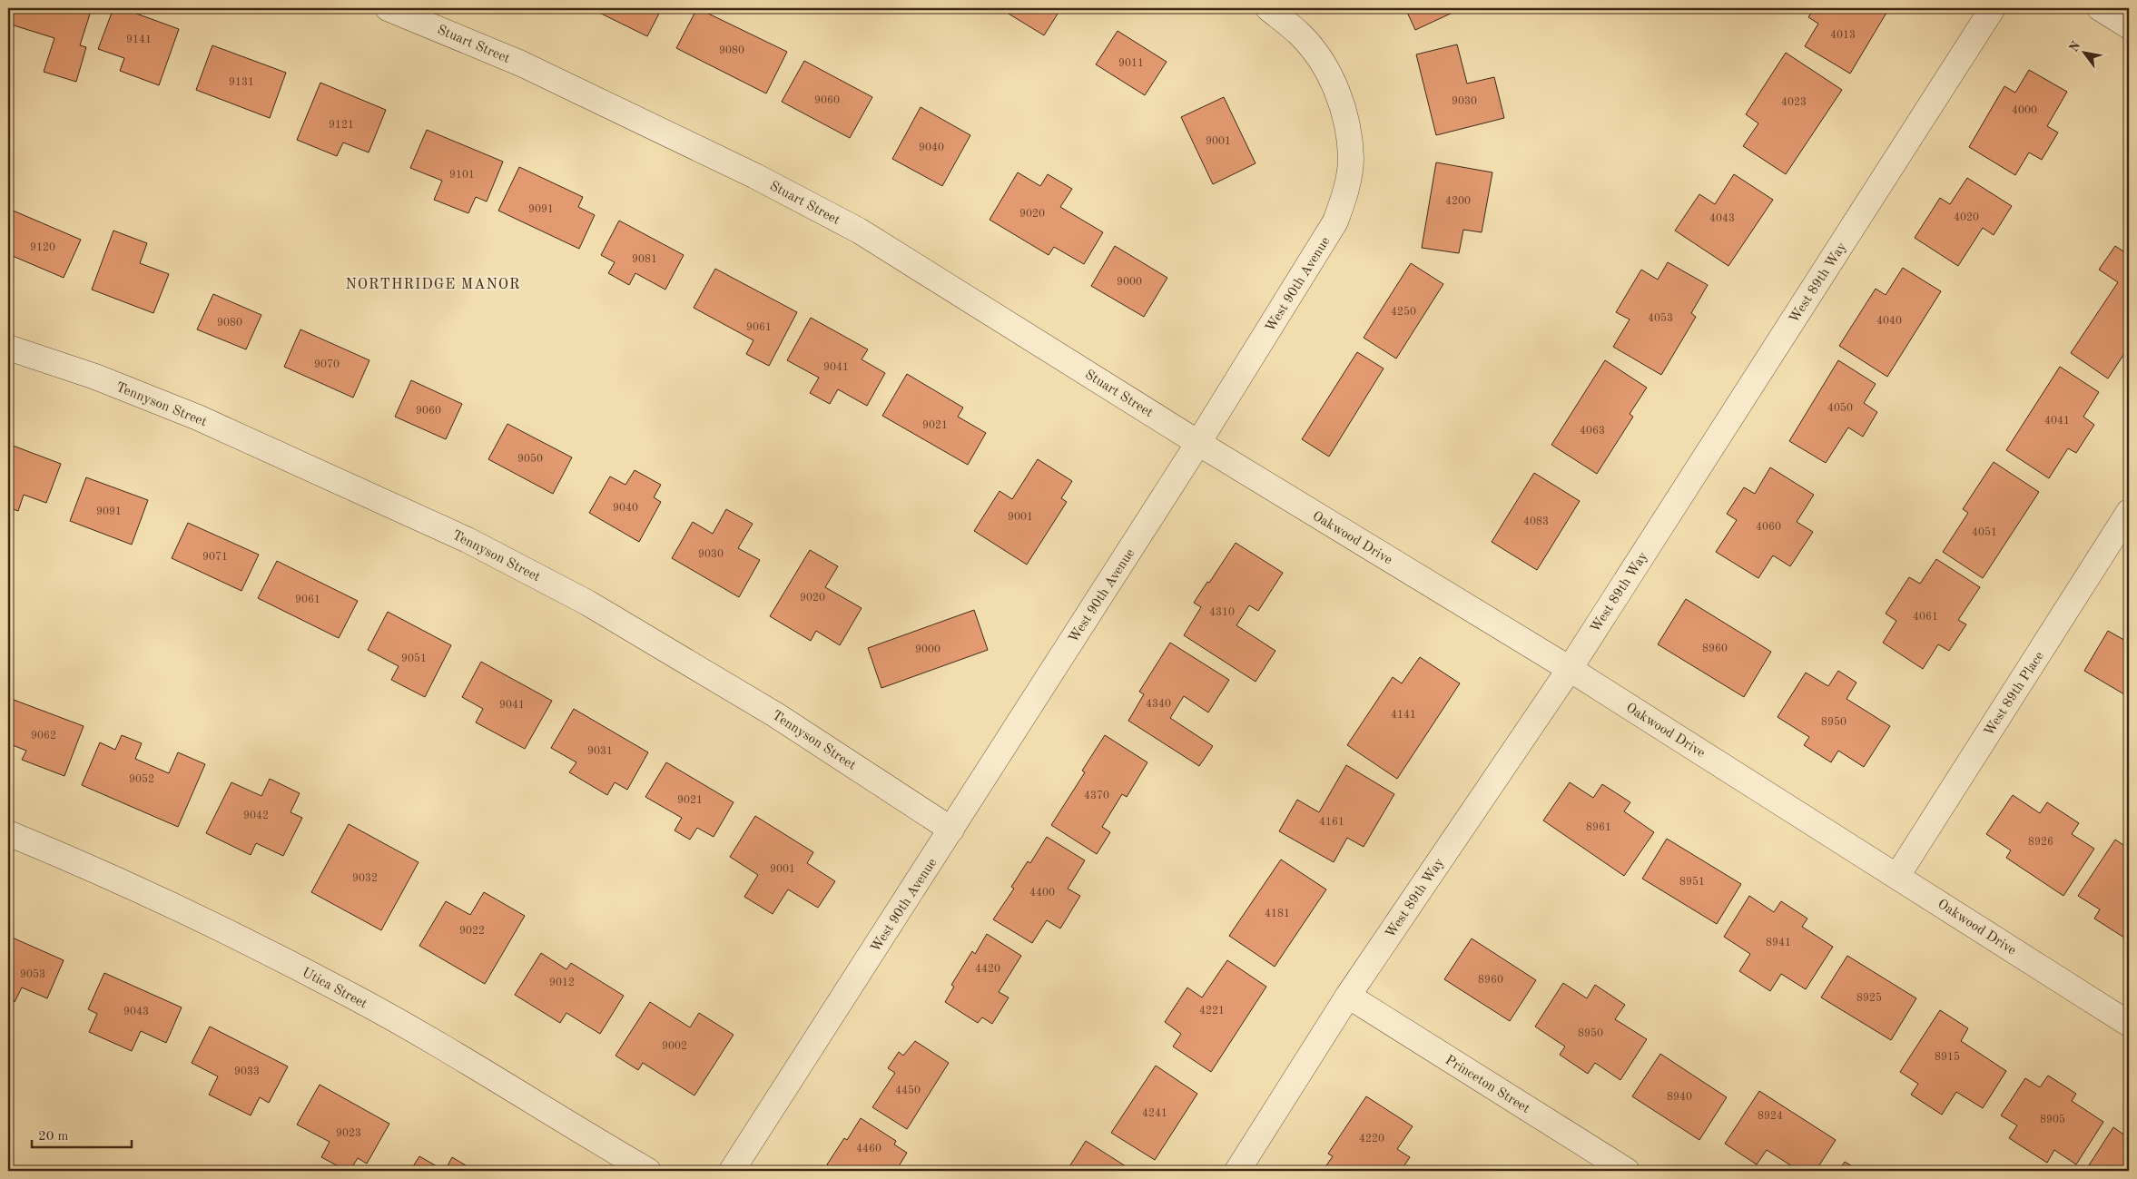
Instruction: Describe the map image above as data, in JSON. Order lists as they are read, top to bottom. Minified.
{"streets":{"street":["Stuart Street","West 89th Way","West 90th Avenue","Tennyson Street","Oakwood Drive","West 89th Place","Utica Street","Princeton Street"]},"crossings":[["Stuart Street","West 90th Avenue"],["Stuart Street","Oakwood Drive"],["West 89th Way","Oakwood Drive"],["West 89th Way","Princeton Street"],["West 90th Avenue","Tennyson Street"],["West 90th Avenue","Oakwood Drive"],["Oakwood Drive","West 89th Place"]],"districts":["NORTHRIDGE MANOR"],"house_numbers":["4013","9141","9080","9011","9131","9060","9030","4023","4000","9121","9001","9040","9101","4200","9091","9020","4020","4043","9120","9081","9000","4250","4053","4040","9080","9061","9070","9041","4050","9060","4041","9021","4063","9050","9040","9091","9001","4083","4060","4051","9030","9071","9020","9061","4310","4061","8960","9000","9051","4340","9041","4141","8950","9062","9031","9052","4370","9021","9042","4161","8961","8926","9001","9032","8951","4400","4181","9022","8941","4420","9053","8960","9012","8925","4221","9043","8950","9002","8915","9033","4450","8940","4241","8924","8905","9023","4220","4460"],"scale_bar":"20 m","north":"top left"}
